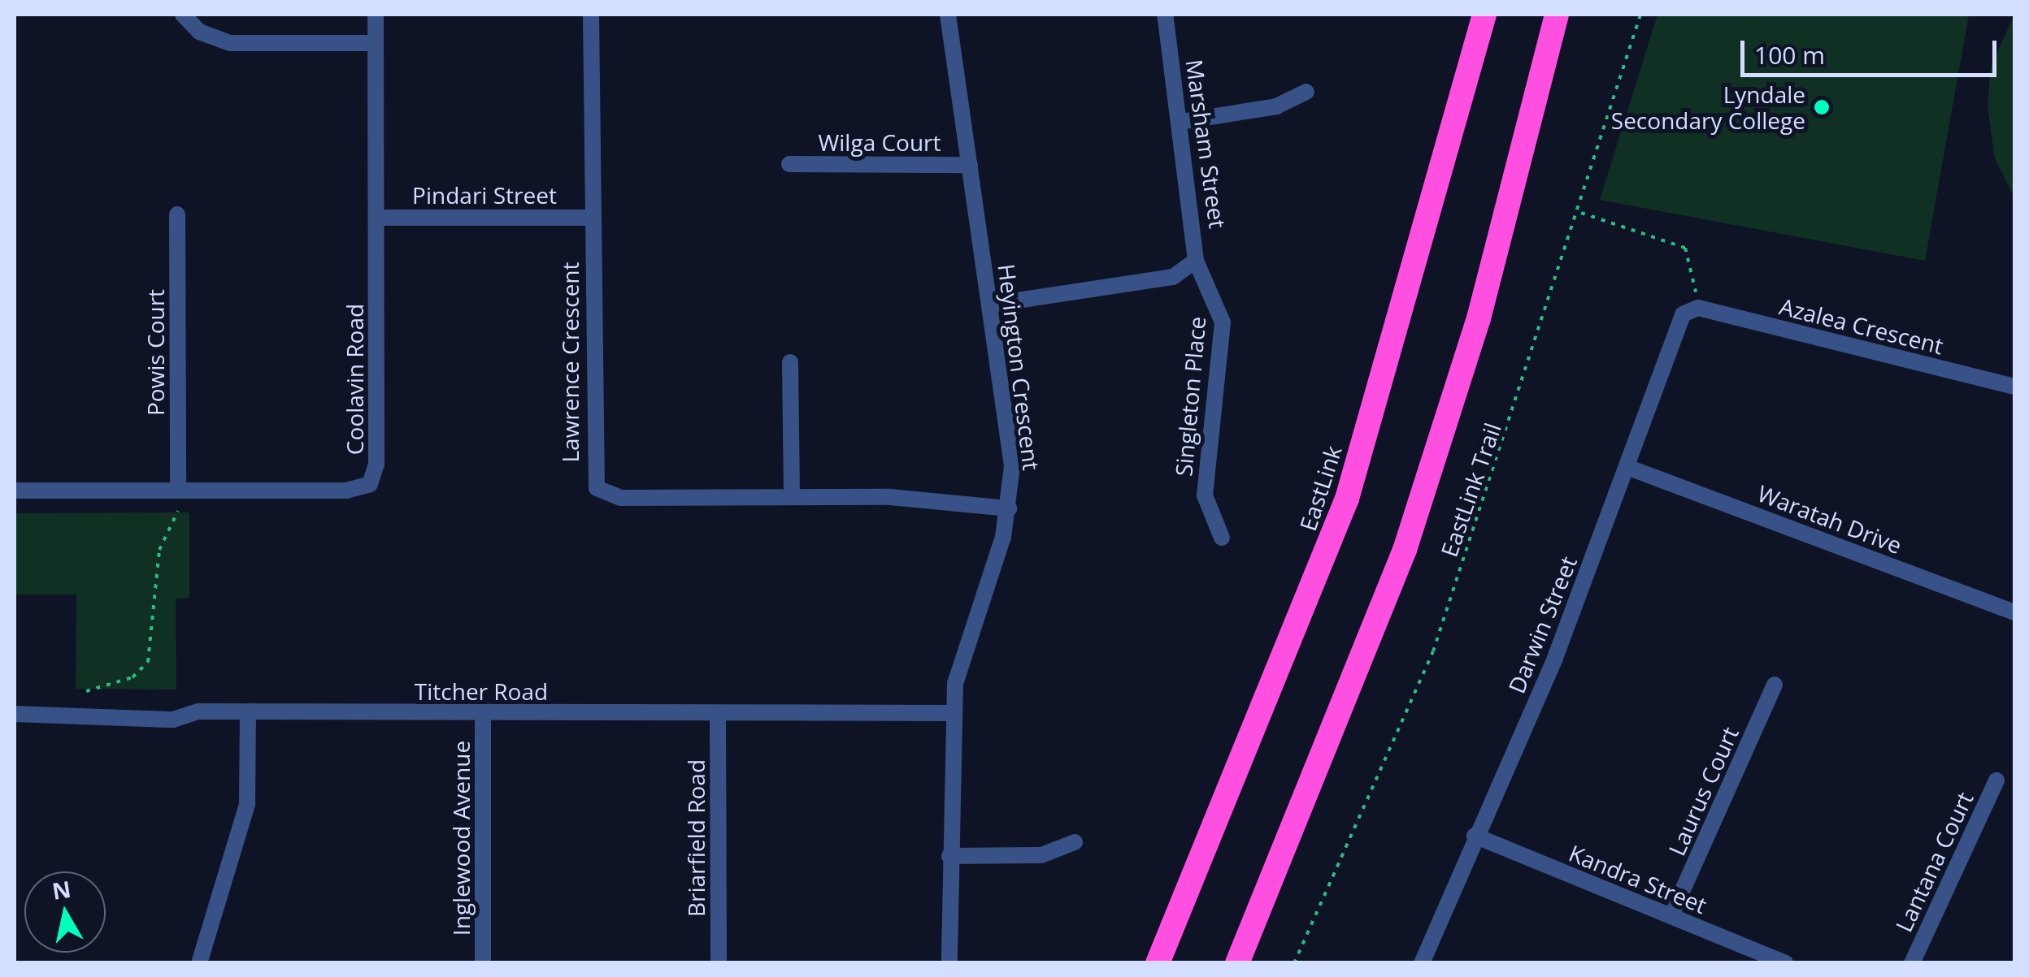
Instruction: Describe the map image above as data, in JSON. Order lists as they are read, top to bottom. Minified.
{"streets":{"highway":["EastLink"],"street":["Wilga Court","Marsham Street","Pindari Street","Azalea Crescent","Powis Court","Lawrence Crescent","Heyington Crescent","Coolavin Road","Singleton Place","Waratah Drive","Darwin Street","Titcher Road","Laurus Court","Inglewood Avenue","Briarfield Road","Lantana Court","Kandra Street"],"path":["EastLink Trail"]},"crossings":[["Wilga Court","Heyington Crescent"],["Marsham Street","Heyington Crescent"],["Marsham Street","Singleton Place"],["Pindari Street","Lawrence Crescent"],["Pindari Street","Coolavin Road"],["Azalea Crescent","Darwin Street"],["Powis Court","Coolavin Road"],["Lawrence Crescent","Heyington Crescent"],["Heyington Crescent","Titcher Road"],["Waratah Drive","Darwin Street"],["Darwin Street","Kandra Street"],["Titcher Road","Inglewood Avenue"],["Titcher Road","Briarfield Road"],["Laurus Court","Kandra Street"]],"places":["Lyndale Secondary College"],"scale_bar":"100 m","north":"top"}
